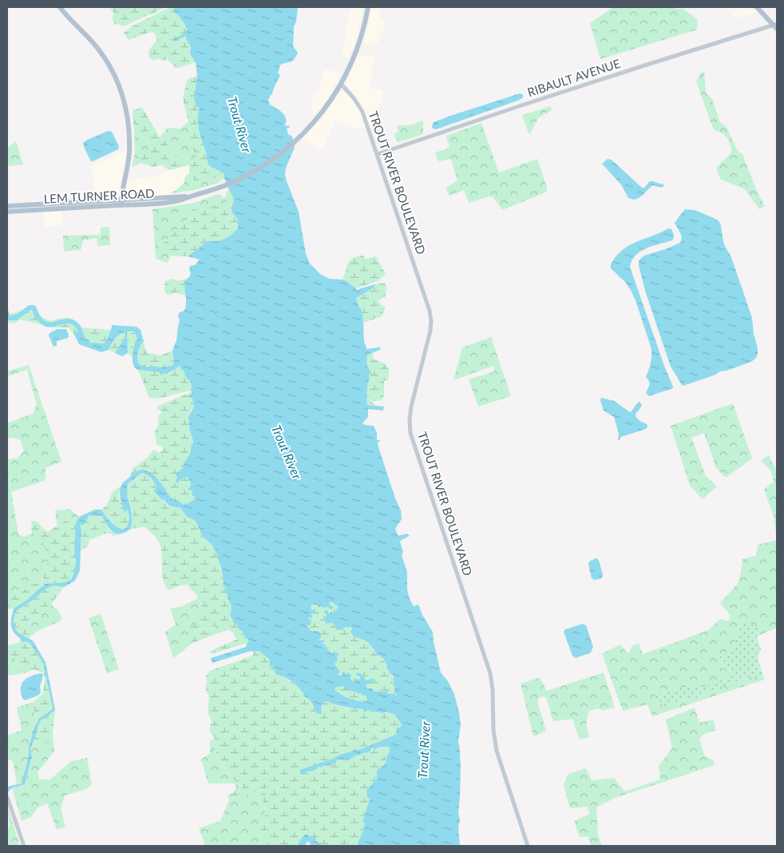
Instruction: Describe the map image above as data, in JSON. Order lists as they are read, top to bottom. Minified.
{"streets":{"main road":["LEM TURNER ROAD"],"street":["RIBAULT AVENUE","TROUT RIVER BOULEVARD"]},"crossings":[["RIBAULT AVENUE","TROUT RIVER BOULEVARD"],["TROUT RIVER BOULEVARD","LEM TURNER ROAD"]],"water":["Trout River"]}
